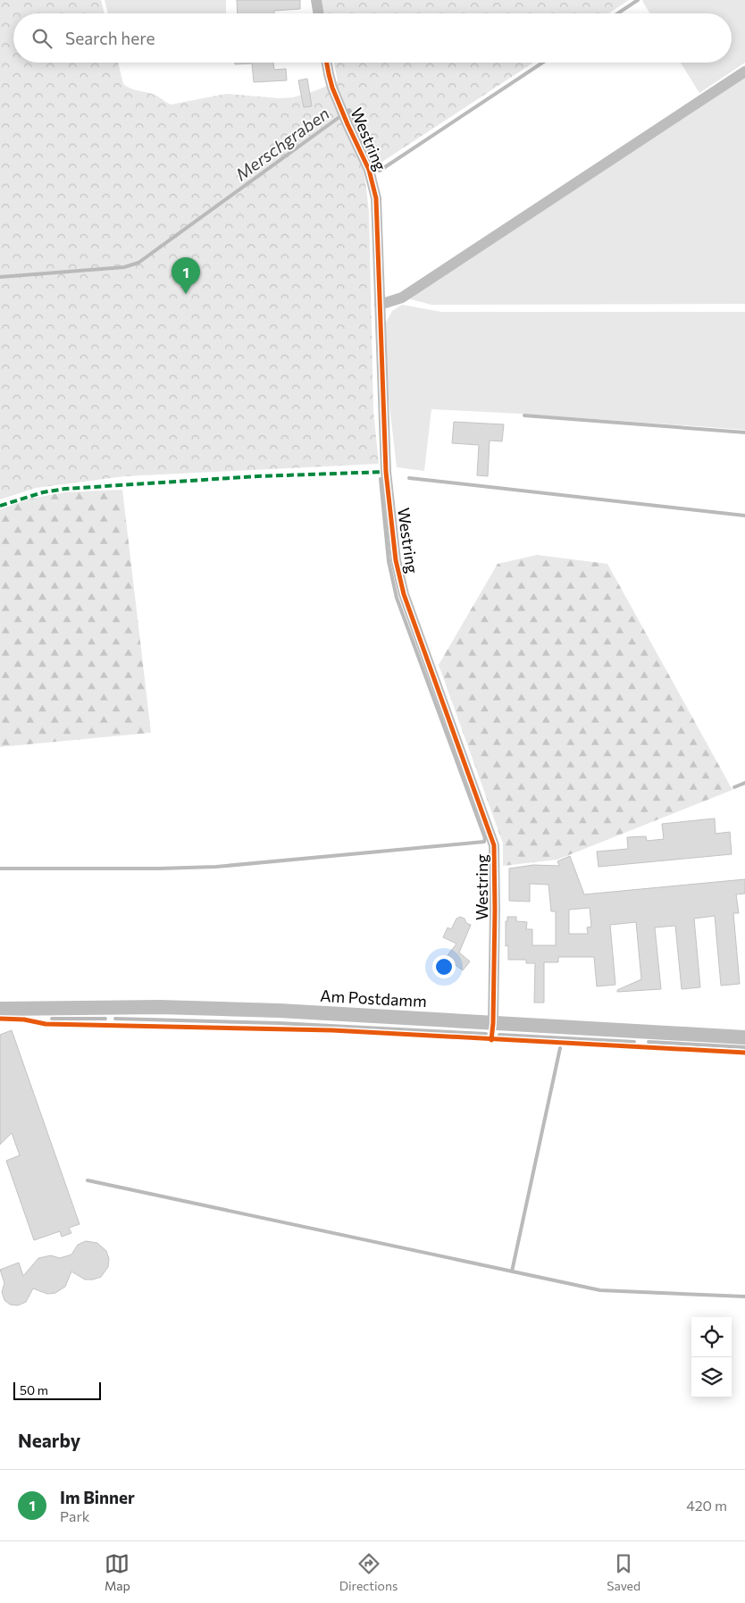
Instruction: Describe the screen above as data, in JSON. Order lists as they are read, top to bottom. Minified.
{"streets":{"street":["Westring","Am Postdamm"]},"crossings":[["Westring","Am Postdamm"]],"water":["Merschgraben"],"scale_bar":"50 m","page":{"search":"Search here","pins":"1","scale":"50 m","heading":"Nearby","list":[{"mark":"1","name":"Im Binner","note":"Park","value":"420 m"}],"nav":["Map","Directions","Saved"]}}
